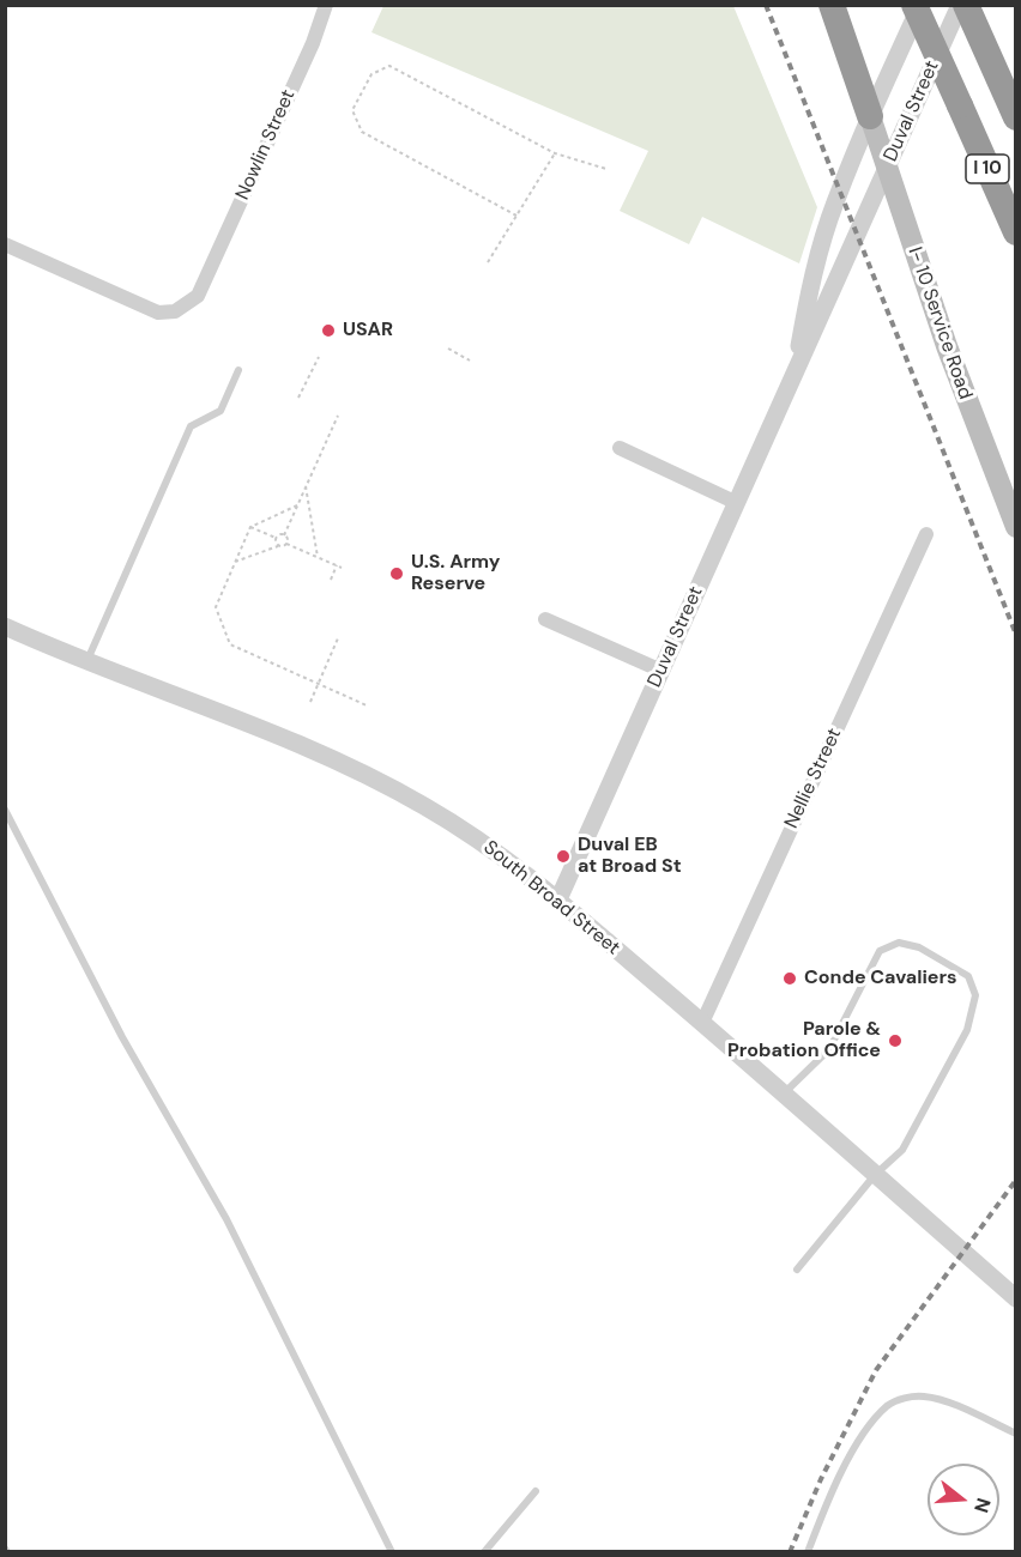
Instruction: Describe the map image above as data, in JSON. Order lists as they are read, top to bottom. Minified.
{"streets":{"highway":["I 10"],"main road":["I- 10 Service Road"],"street":["Duval Street","Nowlin Street","Nellie Street","South Broad Street"]},"crossings":[["Duval Street","I- 10 Service Road"],["Duval Street","South Broad Street"],["Nellie Street","South Broad Street"]],"places":["USAR","U.S. Army Reserve","Duval EB at Broad St","Conde Cavaliers","Parole & Probation Office"],"north":"right"}
